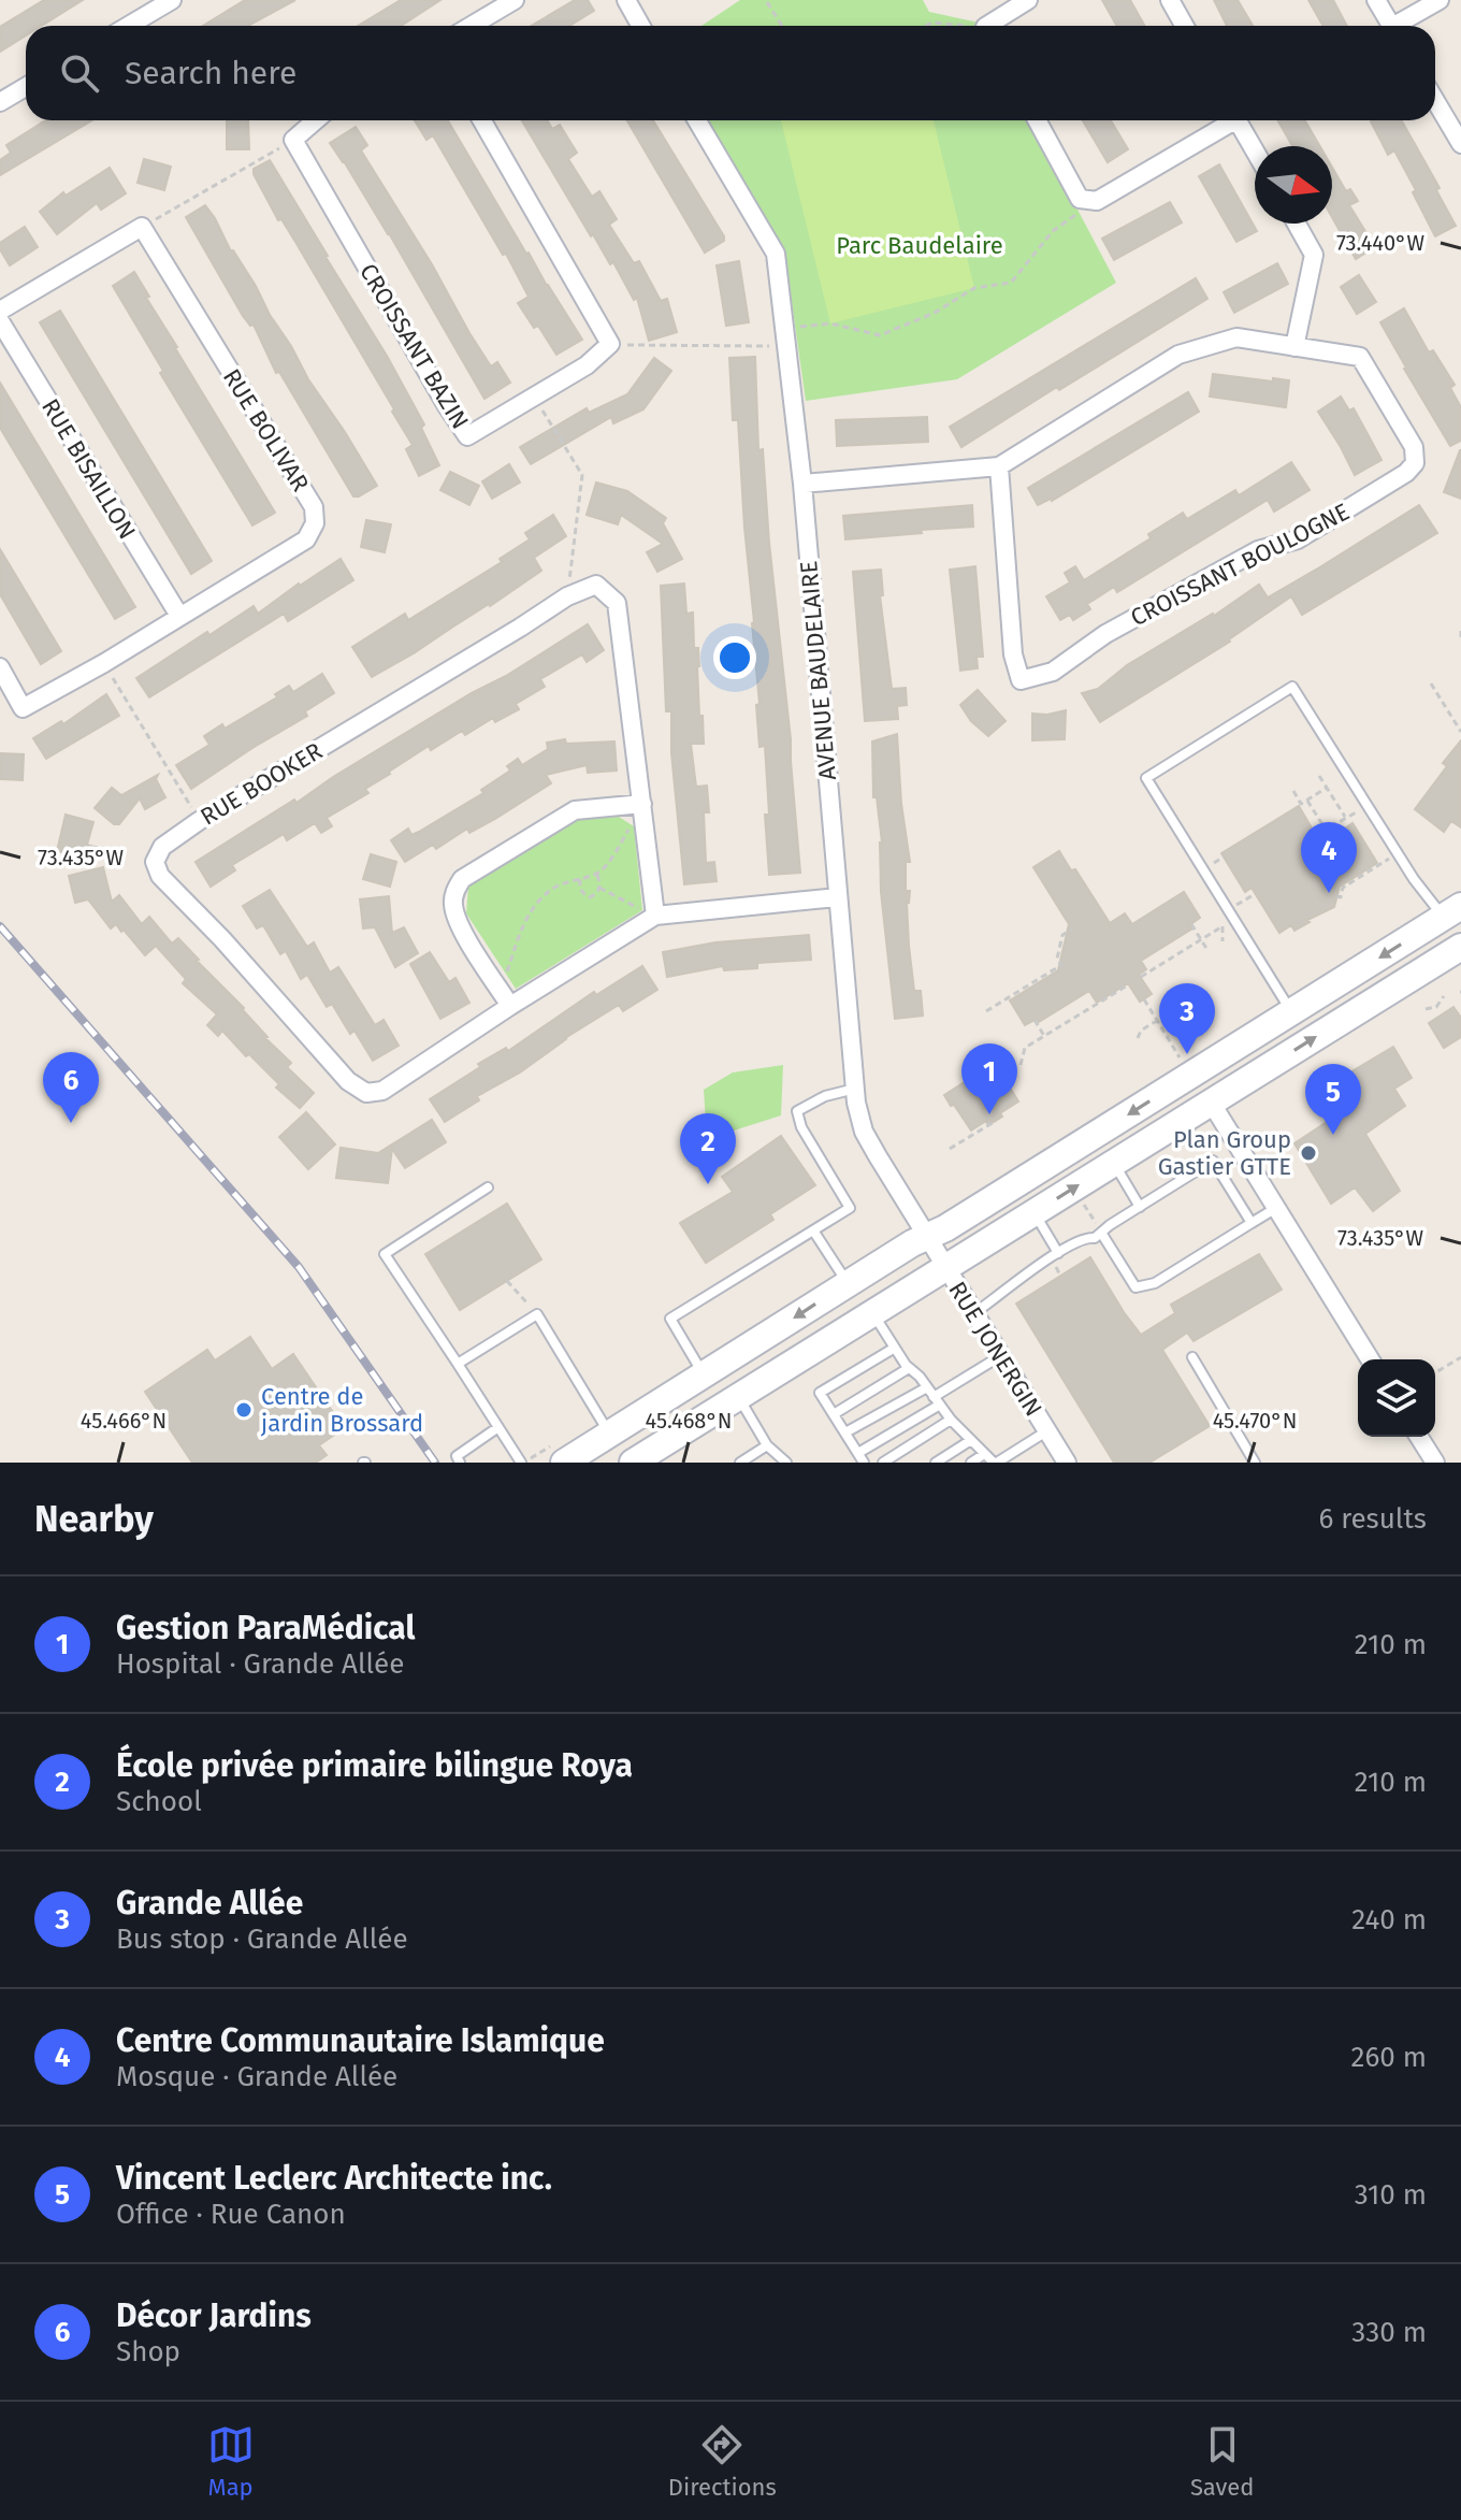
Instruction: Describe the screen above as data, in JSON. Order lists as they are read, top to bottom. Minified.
{"streets":{"street":["CROISSANT BAZIN","RUE BOLIVAR","RUE BISAILLON","CROISSANT BOULOGNE","AVENUE BAUDELAIRE","RUE BOOKER","RUE JONERGIN"]},"crossings":[["RUE BOLIVAR","RUE BISAILLON"],["CROISSANT BOULOGNE","AVENUE BAUDELAIRE"],["AVENUE BAUDELAIRE","RUE BOOKER"],["AVENUE BAUDELAIRE","RUE JONERGIN"]],"parks":["Parc Baudelaire"],"places":["Plan Group Gastier GTTE","Centre de jardin Brossard"],"north":"right","page":{"search":"Search here","pins":["4","3","1","6","5","2"],"heading":["Nearby","6 results"],"list":[{"mark":"1","name":"Gestion ParaMédical","note":"Hospital · Grande Allée","value":"210 m"},{"mark":"2","name":"École privée primaire bilingue Roya","note":"School","value":"210 m"},{"mark":"3","name":"Grande Allée","note":"Bus stop · Grande Allée","value":"240 m"},{"mark":"4","name":"Centre Communautaire Islamique","note":"Mosque · Grande Allée","value":"260 m"},{"mark":"5","name":"Vincent Leclerc Architecte inc.","note":"Office · Rue Canon","value":"310 m"},{"mark":"6","name":"Décor Jardins","note":"Shop","value":"330 m"}],"nav":["Map","Directions","Saved"]},"coordinates":["73.440°W","73.435°W","45.466°N","45.468°N","45.470°N"]}
